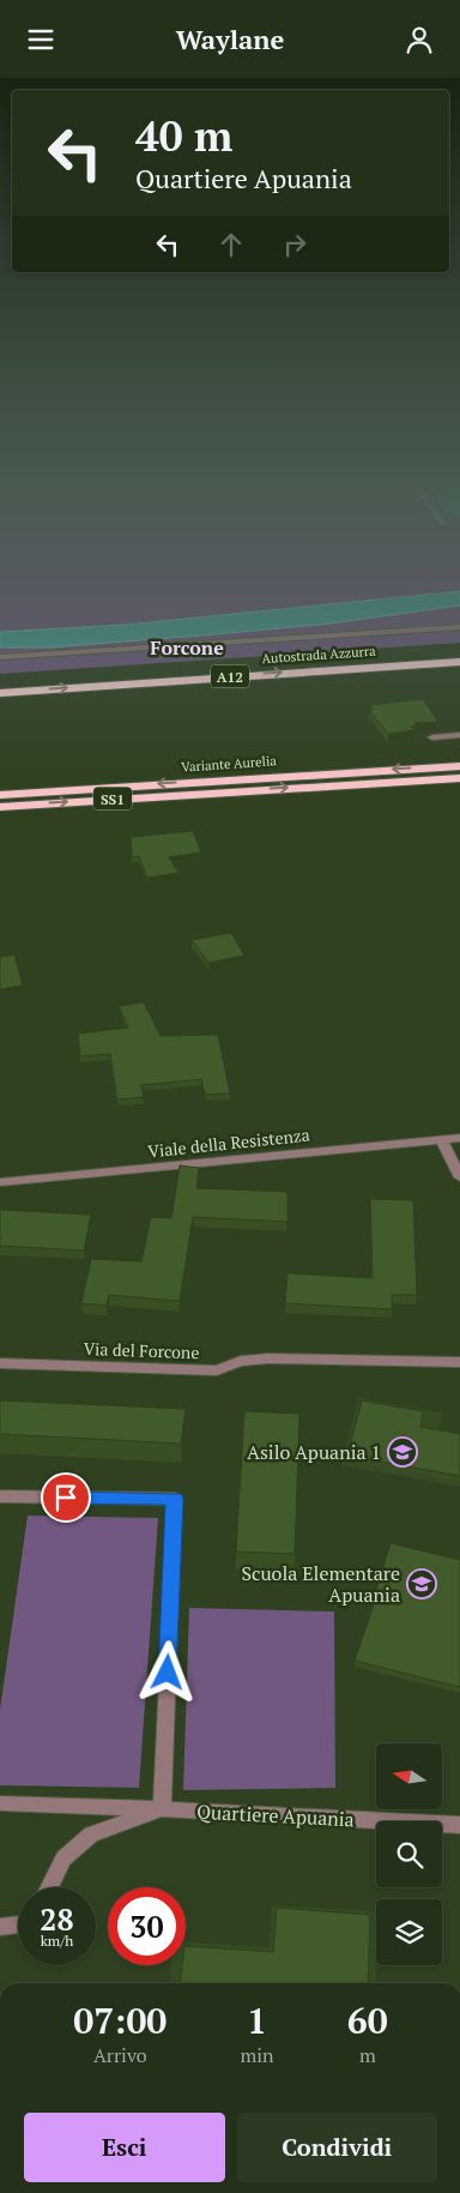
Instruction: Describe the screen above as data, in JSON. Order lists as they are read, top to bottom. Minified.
{"streets":{"highway":["Autostrada Azzurra","A12","Variante Aurelia","SS1"],"street":["Viale della Resistenza","Via del Forcone","Quartiere Apuania"]},"districts":["Forcone"],"places":{"school or university":["Asilo Apuania 1","Scuola Elementare Apuania"]},"north":"left","page":{"header":"Waylane","turn":["40 m","Quartiere Apuania"],"speed":"28 km/h","limit":"30","eta":["07:00","Arrivo","1","min","60","m"],"buttons":["Esci","Condividi"]}}
